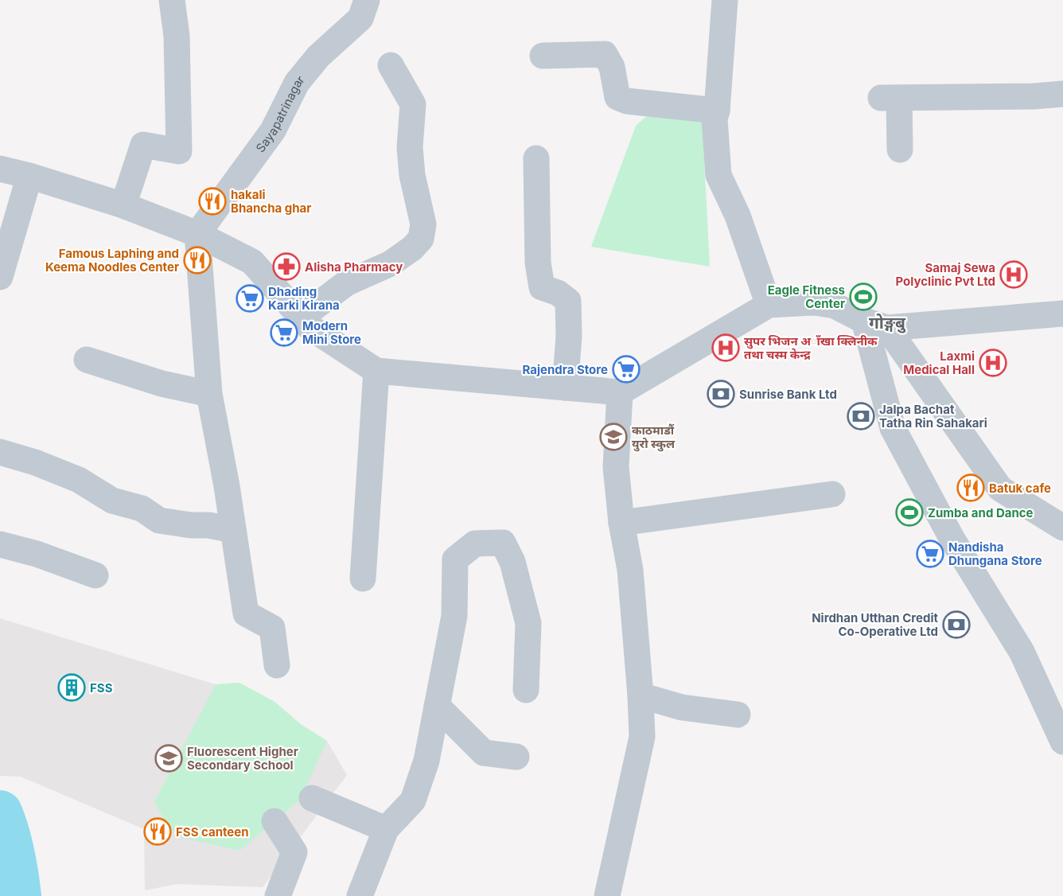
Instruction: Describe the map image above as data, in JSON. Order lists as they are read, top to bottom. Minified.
{"streets":{"street":["Sayapatrinagar"]},"districts":["गोङ्गबु"],"places":{"restaurant":["hakali Bhancha ghar","Famous Laphing and Keema Noodles Center","Batuk cafe","FSS canteen"],"pharmacy":["Alisha Pharmacy"],"hospital":["Samaj Sewa Polyclinic Pvt Ltd","सुपर भिजन अाँखा क्लिनीक तथा चस्म केन्द्र","Laxmi Medical Hall"],"sports":["Eagle Fitness Center","Zumba and Dance"],"supermarket":["Dhading Karki Kirana","Modern Mini Store","Rajendra Store","Nandisha Dhungana Store"],"bank":["Sunrise Bank Ltd","Jalpa Bachat Tatha Rin Sahakari","Nirdhan Utthan Credit Co-Operative Ltd"],"school or university":["काठमाडौं युरो स्कुल","Fluorescent Higher Secondary School"],"building":["FSS"]}}
